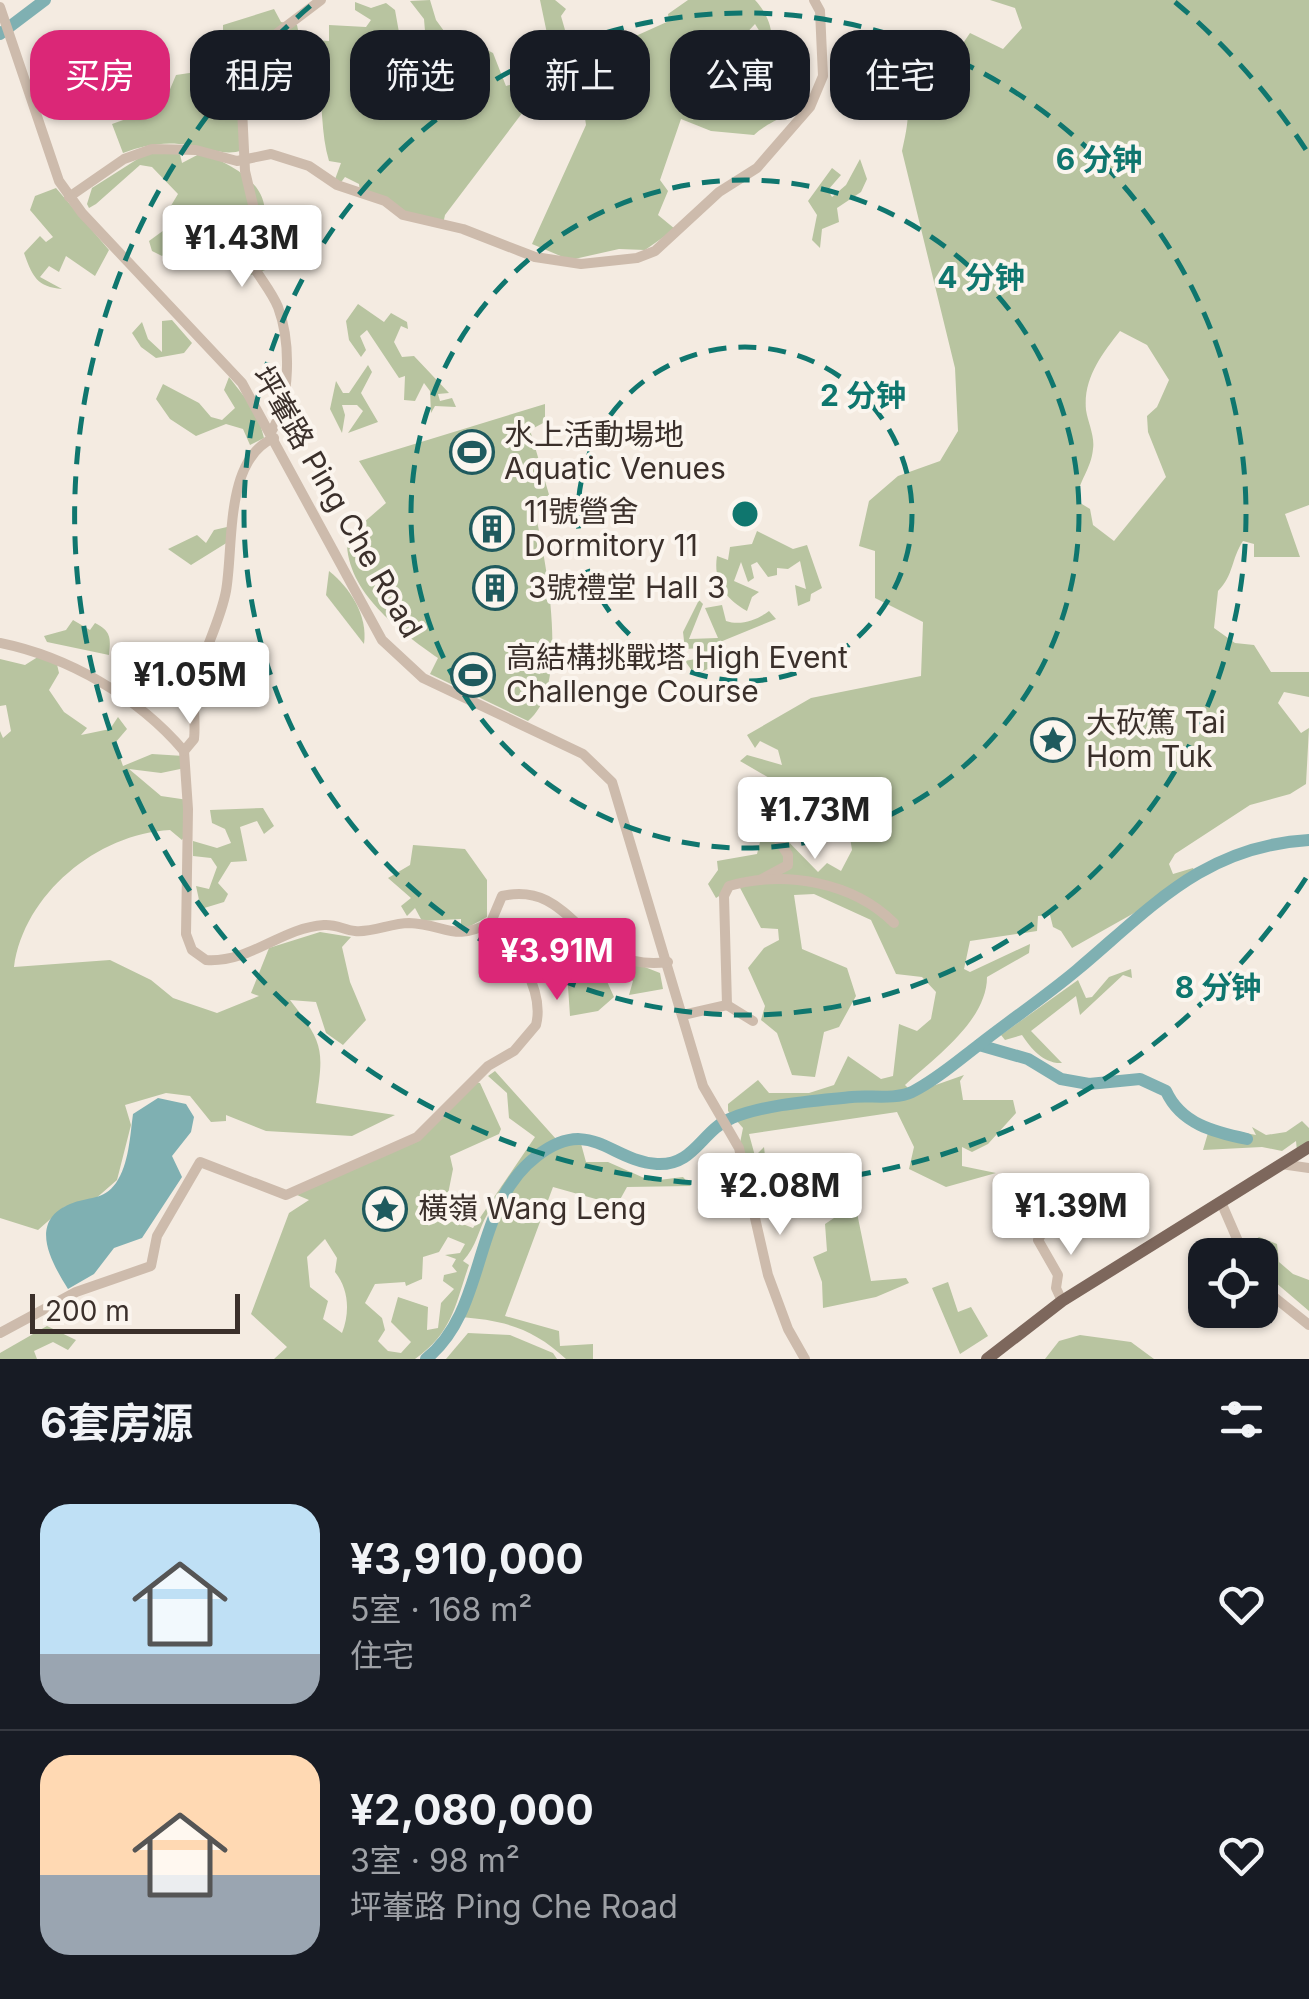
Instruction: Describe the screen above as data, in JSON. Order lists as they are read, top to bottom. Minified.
{"streets":{"street":["坪輋路 Ping Che Road"]},"places":{"sports":["水上活動場地 Aquatic Venues","高結構挑戰塔 High Event Challenge Course"],"building":["11號營舍 Dormitory 11","3號禮堂 Hall 3"],"place":["大砍篤 Tai Hom Tuk","橫嶺 Wang Leng"]},"scale_bar":"200 m","page":{"chip":["买房","租房","筛选","新上","公寓","住宅"],"price":["¥1.43M","¥1.05M","¥1.73M","¥3.91M","¥2.08M","¥1.39M"],"scale":"200 m","heading":"6套房源","list":[{"name":"¥3,910,000","note":"5室 · 168 m² · 住宅"},{"name":"¥2,080,000","note":"3室 · 98 m² · 坪輋路 Ping Che Road"}]},"rings":["6 分钟","4 分钟","2 分钟","8 分钟"]}
